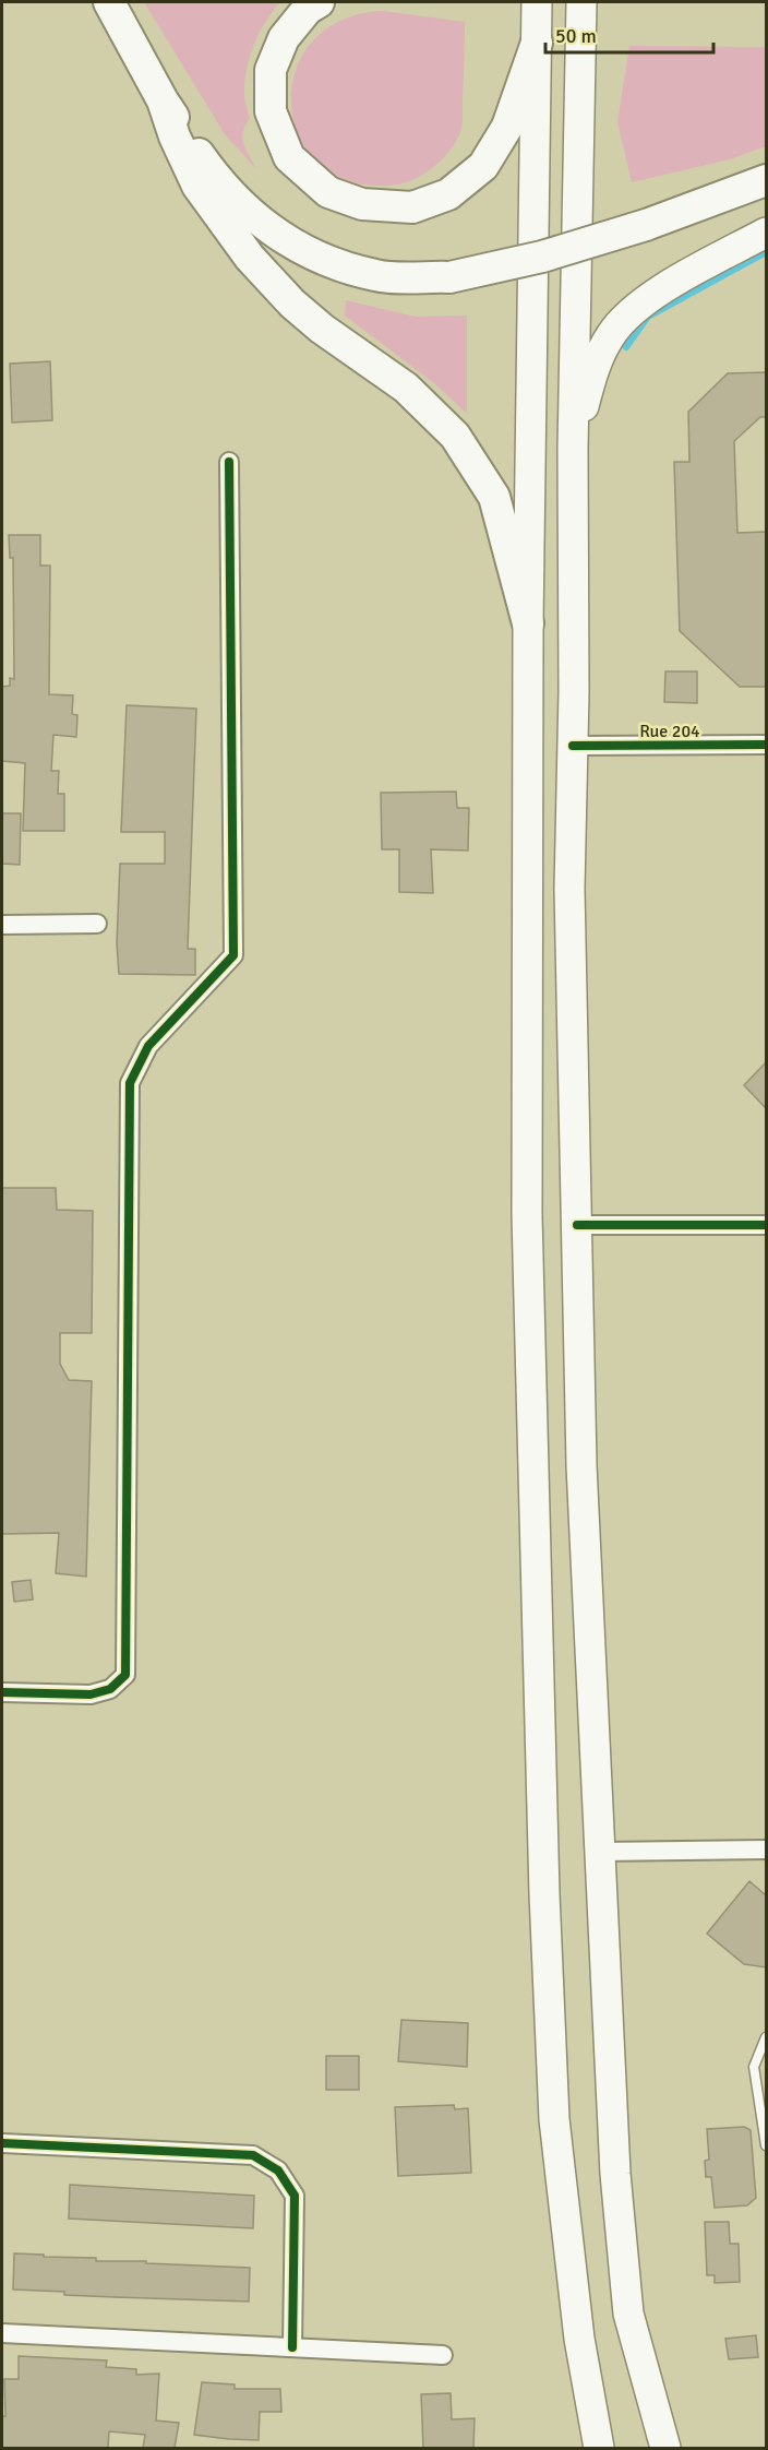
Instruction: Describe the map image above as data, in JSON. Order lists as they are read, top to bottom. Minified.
{"streets":{"street":["Rue 204"]},"scale_bar":"50 m"}
